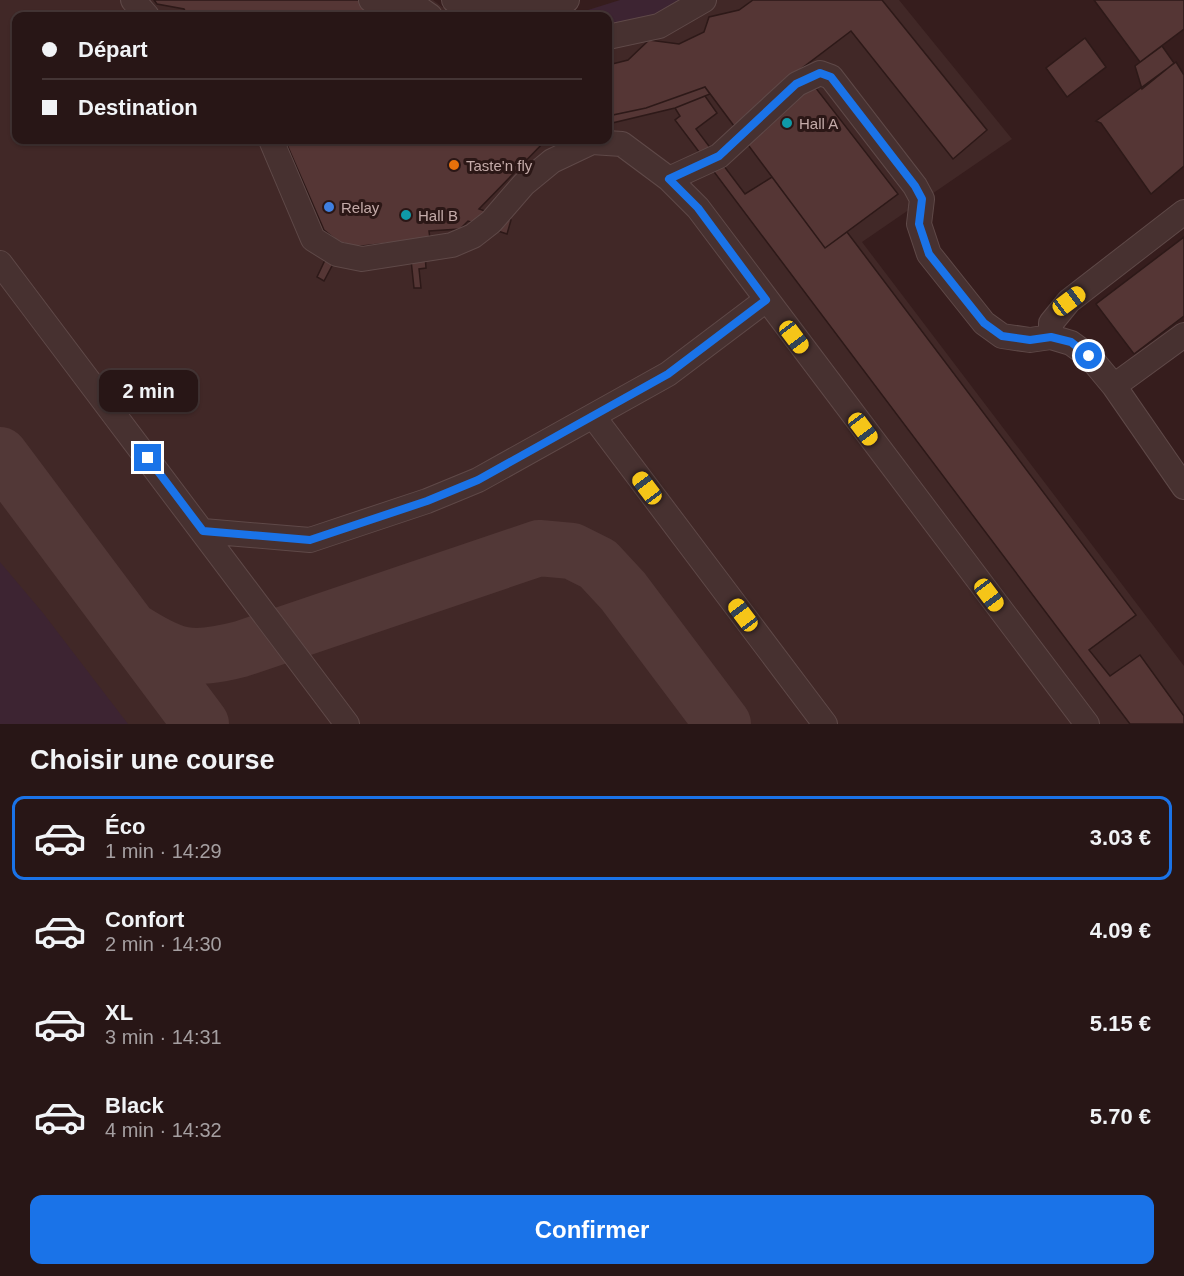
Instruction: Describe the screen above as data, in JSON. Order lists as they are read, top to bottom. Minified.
{"places":["Hall A","Taste'n fly","Relay","Hall B"],"page":{"banner":["Départ","Destination"],"bubble":"2 min","heading":"Choisir une course","list":[{"name":"Éco","note":"1 min · 14:29","value":"3.03 €"},{"name":"Confort","note":"2 min · 14:30","value":"4.09 €"},{"name":"XL","note":"3 min · 14:31","value":"5.15 €"},{"name":"Black","note":"4 min · 14:32","value":"5.70 €"}],"buttons":"Confirmer"}}
